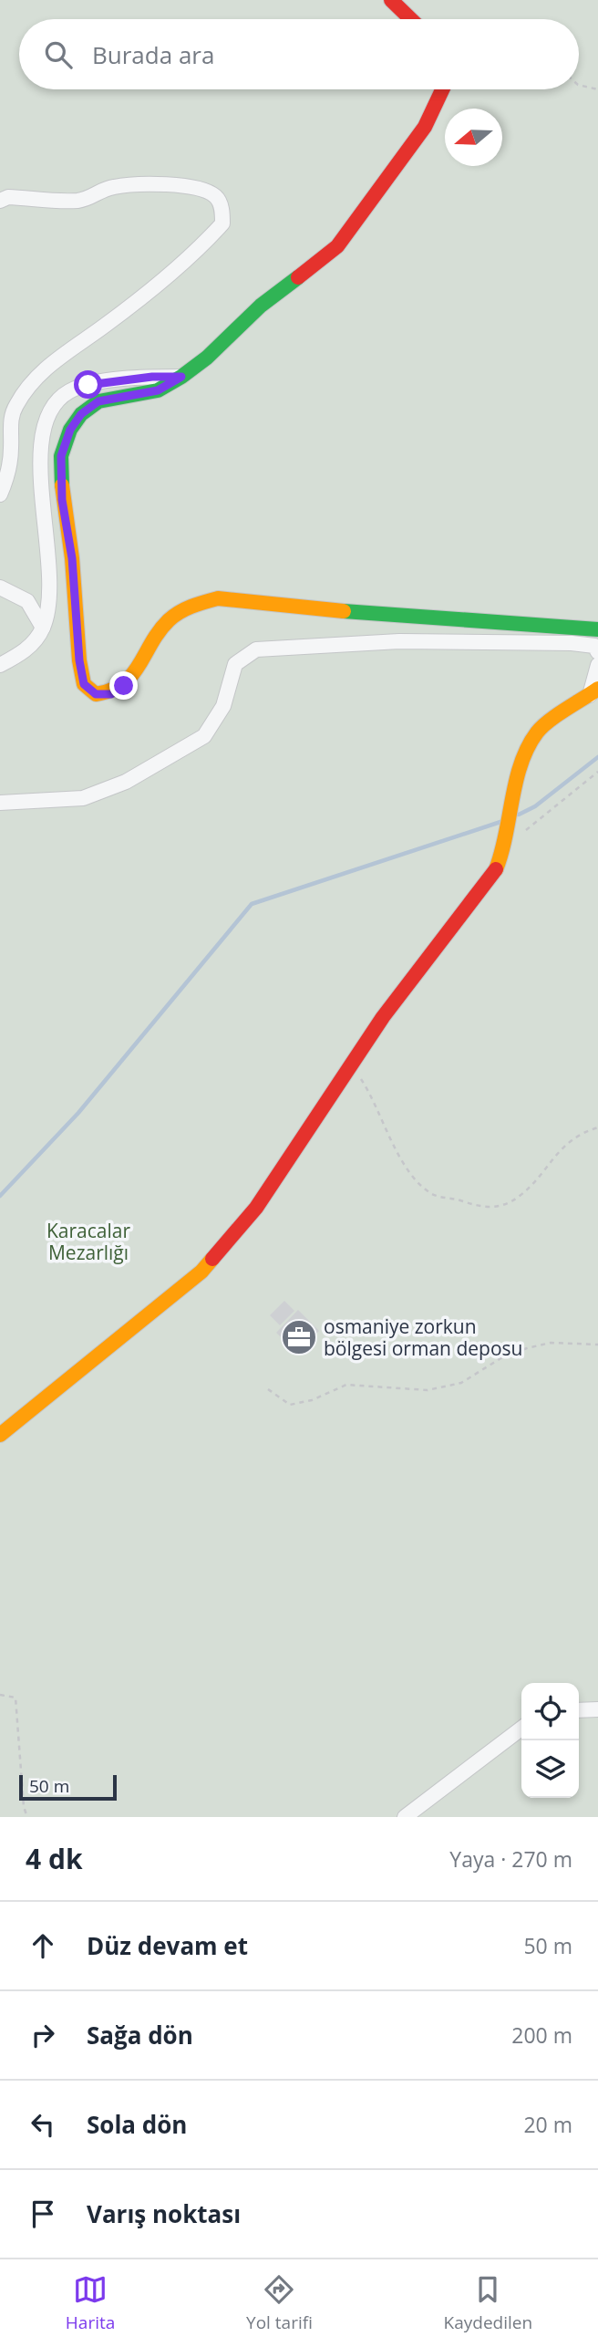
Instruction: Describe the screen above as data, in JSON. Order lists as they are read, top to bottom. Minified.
{"parks":["Karacalar Mezarlığı"],"places":{"office":["osmaniye zorkun bölgesi orman deposu"]},"scale_bar":"50 m","north":"left","page":{"search":"Burada ara","scale":"50 m","heading":["4 dk","Yaya · 270 m"],"list":[["Düz devam et","50 m"],["Sağa dön","200 m"],["Sola dön","20 m"],"Varış noktası"],"nav":["Harita","Yol tarifi","Kaydedilen"]}}
